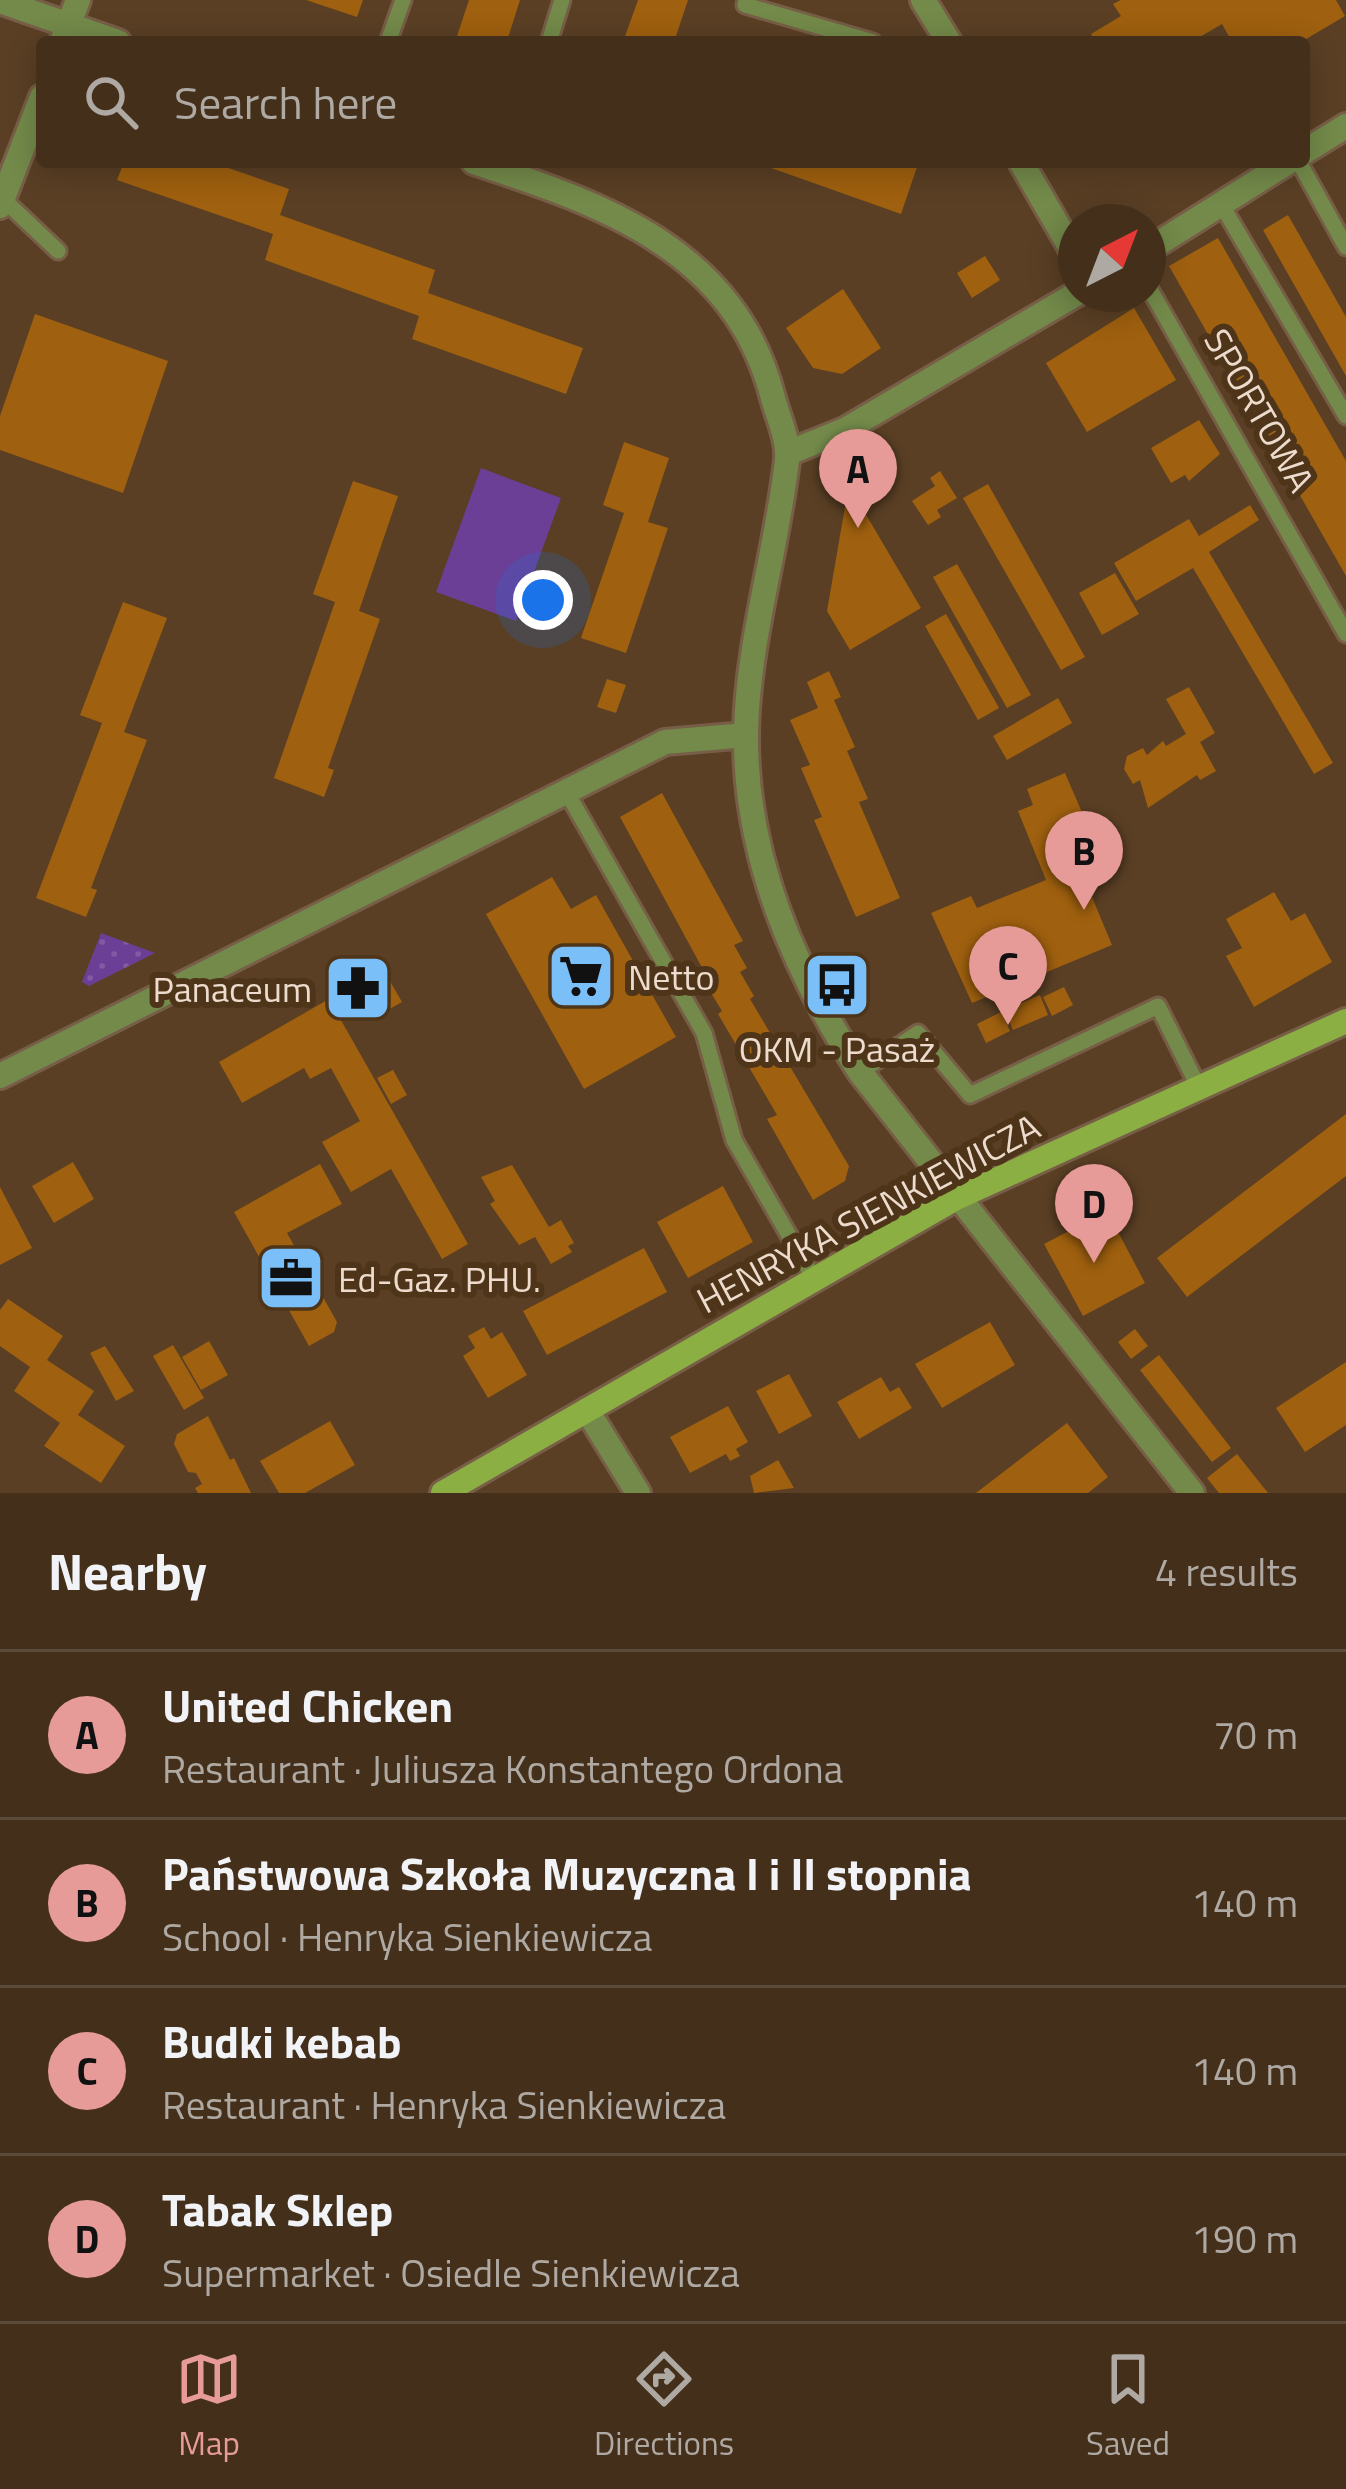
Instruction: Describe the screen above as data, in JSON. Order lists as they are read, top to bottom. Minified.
{"streets":{"street":["HENRYKA SIENKIEWICZA"],"lane":["SPORTOWA"]},"places":{"supermarket":["Netto"],"bus stop":["OKM - Pasaż"],"pharmacy":["Panaceum"],"office":["Ed-Gaz. PHU."]},"north":"top right","page":{"search":"Search here","pins":["A","B","C","D"],"heading":["Nearby","4 results"],"list":[{"mark":"A","name":"United Chicken","note":"Restaurant · Juliusza Konstantego Ordona","value":"70 m"},{"mark":"B","name":"Państwowa Szkoła Muzyczna I i II stopnia","note":"School · Henryka Sienkiewicza","value":"140 m"},{"mark":"C","name":"Budki kebab","note":"Restaurant · Henryka Sienkiewicza","value":"140 m"},{"mark":"D","name":"Tabak Sklep","note":"Supermarket · Osiedle Sienkiewicza","value":"190 m"}],"nav":["Map","Directions","Saved"]}}
